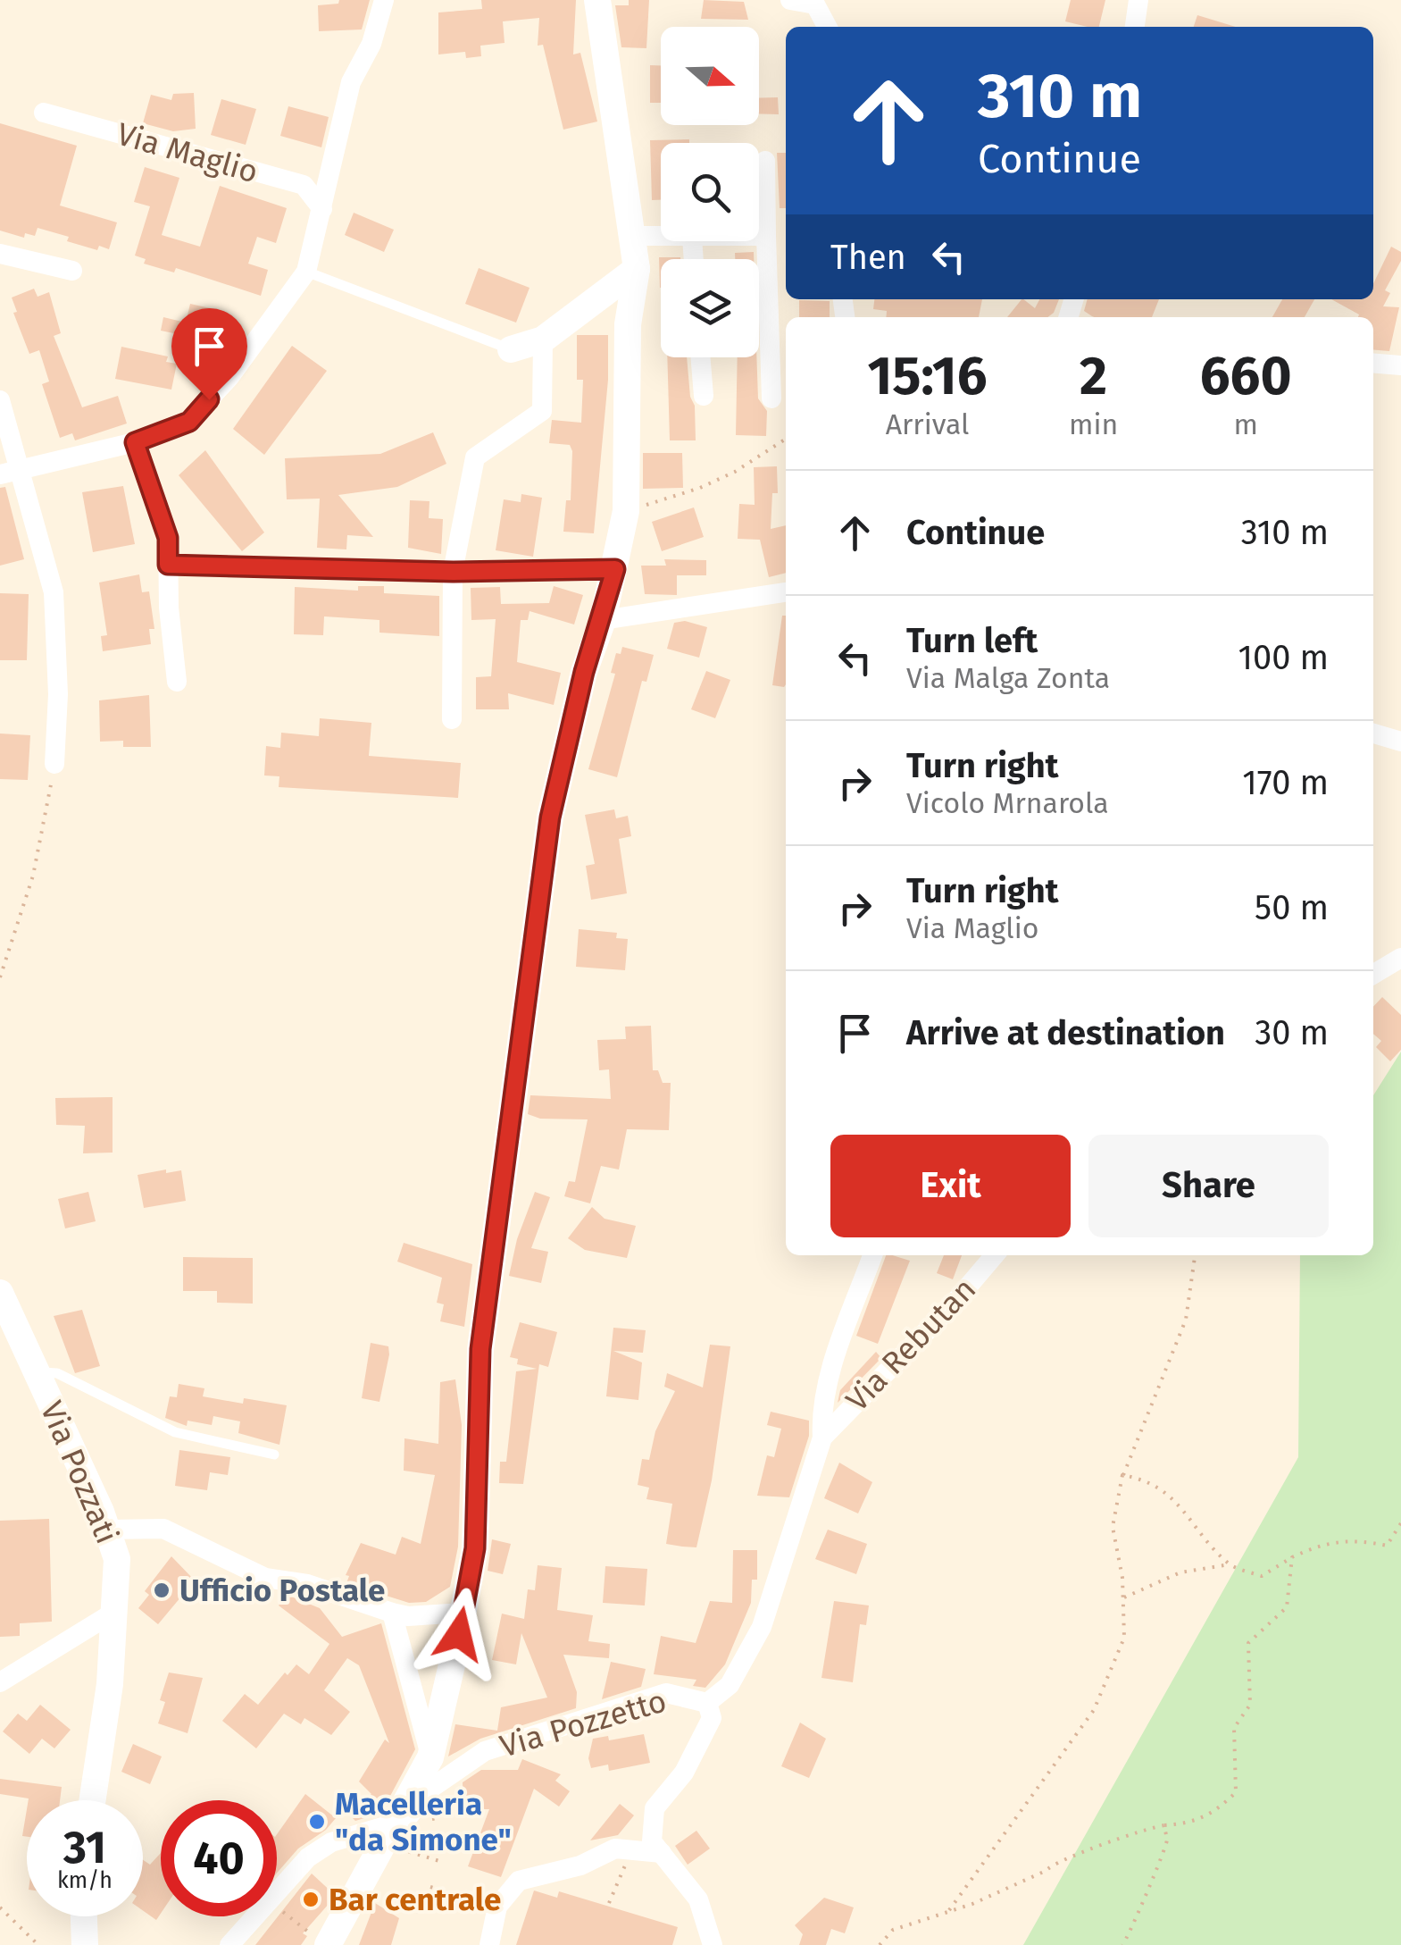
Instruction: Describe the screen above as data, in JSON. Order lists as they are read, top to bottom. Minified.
{"streets":{"street":["Via Maglio","Via Rebutan","Via Pozzati","Via Pozzetto"]},"crossings":[["Via Rebutan","Via Pozzetto"]],"places":["Ufficio Postale","Macelleria \"da Simone\"","Bar centrale"],"north":"right","page":{"turn":["310 m","Continue"],"then":"Then","eta":["15:16","Arrival","2","min","660","m"],"list":[{"name":"Continue","value":"310 m"},{"name":"Turn left","note":"Via Malga Zonta","value":"100 m"},{"name":"Turn right","note":"Vicolo Mrnarola","value":"170 m"},{"name":"Turn right","note":"Via Maglio","value":"50 m"},{"name":"Arrive at destination","value":"30 m"}],"buttons":["Exit","Share"],"speed":"31 km/h","limit":"40"}}
